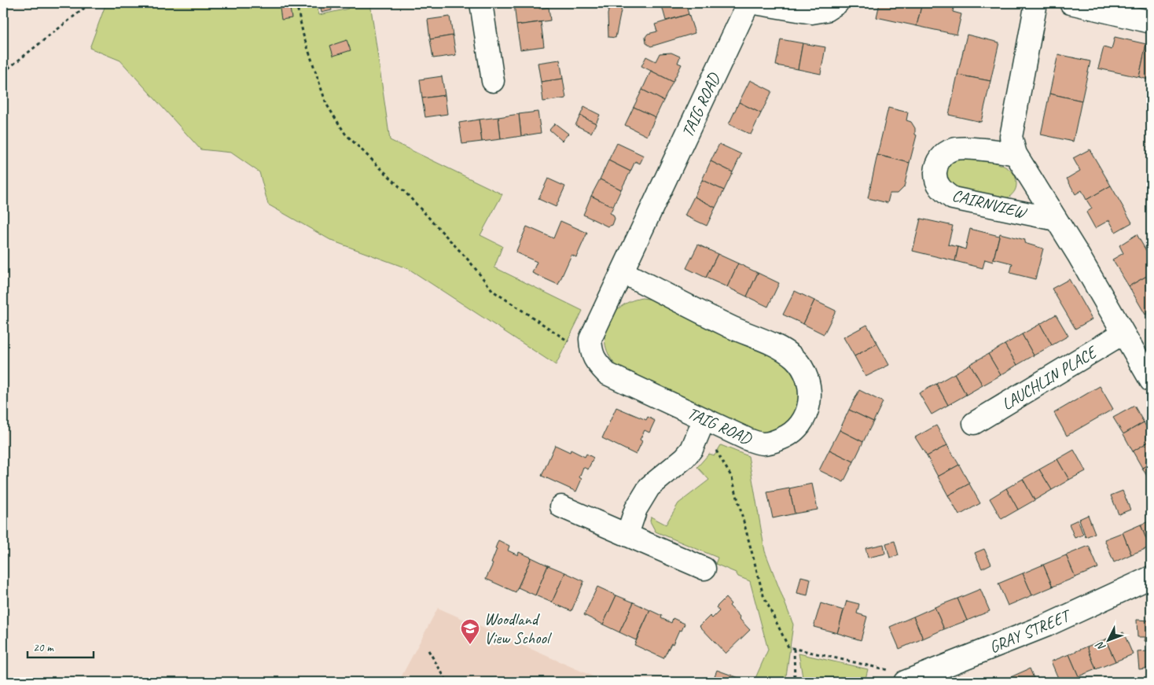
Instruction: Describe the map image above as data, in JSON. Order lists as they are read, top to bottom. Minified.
{"streets":{"street":["TAIG ROAD","CAIRNVIEW","LAUCHLIN PLACE","GRAY STREET"]},"crossings":[["CAIRNVIEW","LAUCHLIN PLACE"]],"places":{"school or university":["Woodland View School"]},"scale_bar":"20 m","north":"bottom left"}
